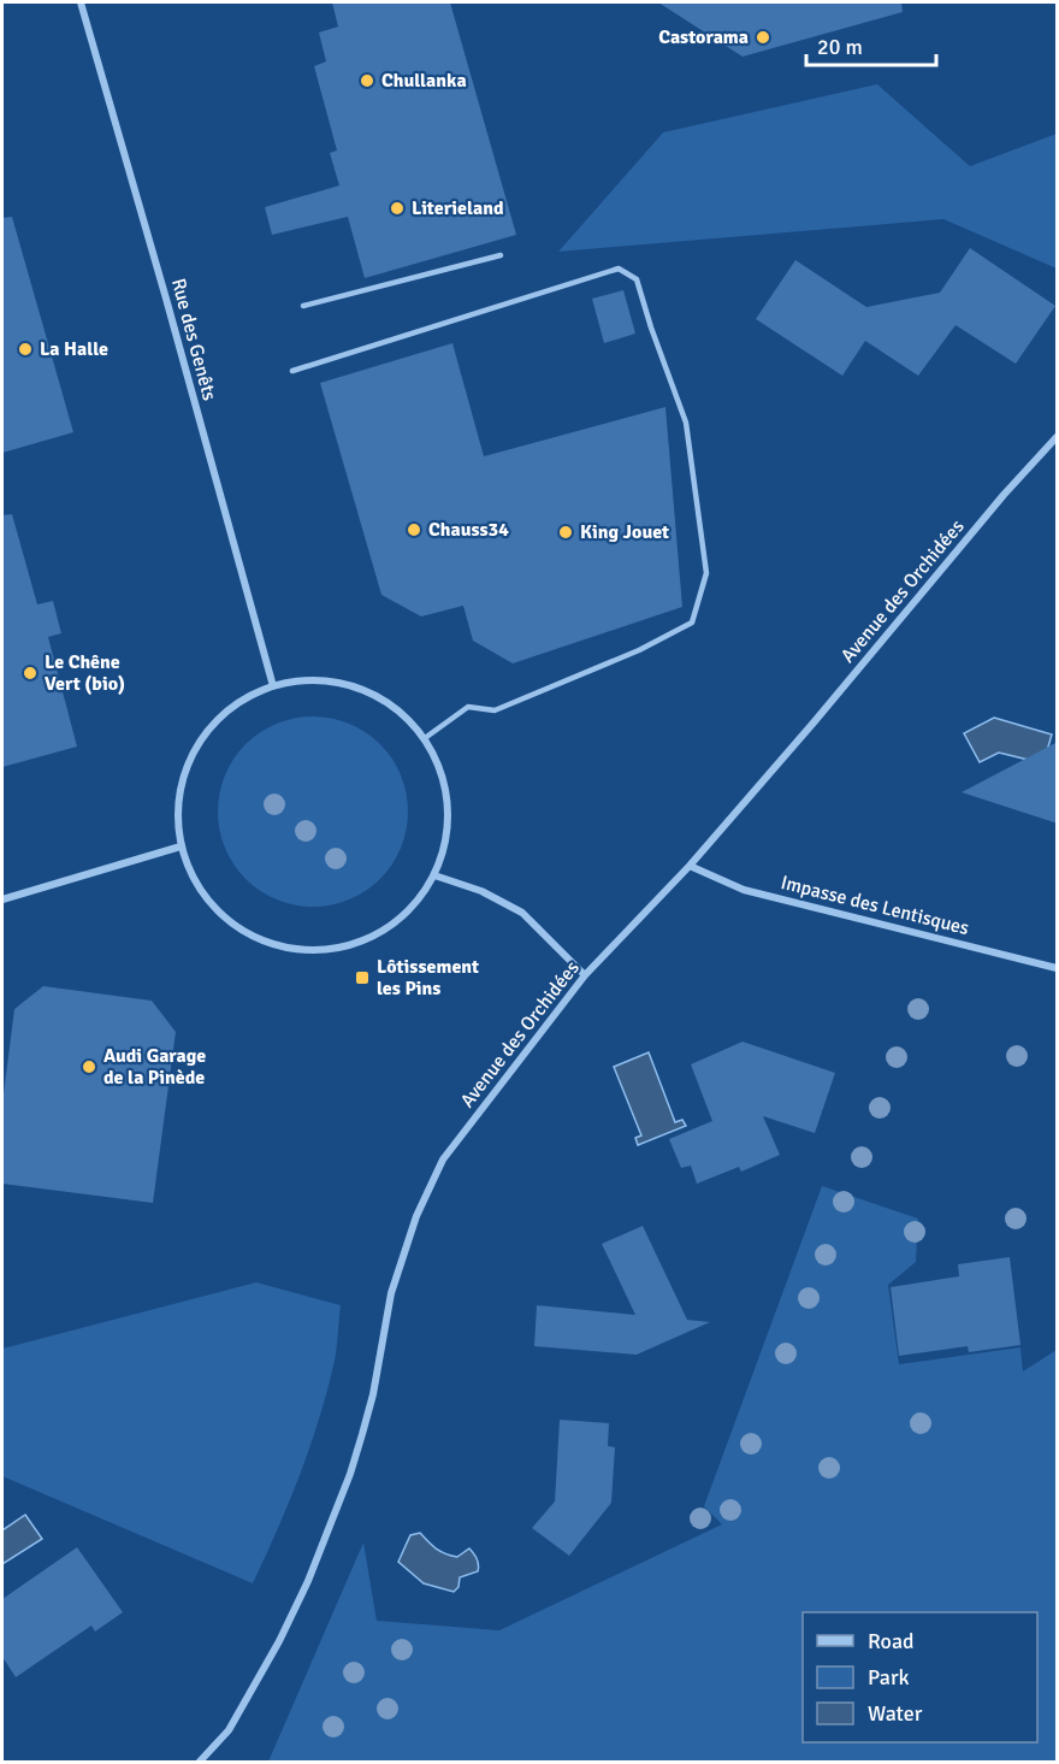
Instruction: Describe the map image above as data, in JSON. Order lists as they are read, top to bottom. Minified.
{"streets":{"street":["Rue des Genêts","Avenue des Orchidées","Impasse des Lentisques"]},"crossings":[["Avenue des Orchidées","Impasse des Lentisques"]],"places":{"other":["Castorama","Chullanka","Literieland","La Halle","Chauss34","King Jouet","Le Chêne Vert (bio)","Audi Garage de la Pinède"],"transit":["Lôtissement les Pins"]},"legend":["Road","Park","Water"],"scale_bar":"20 m"}
